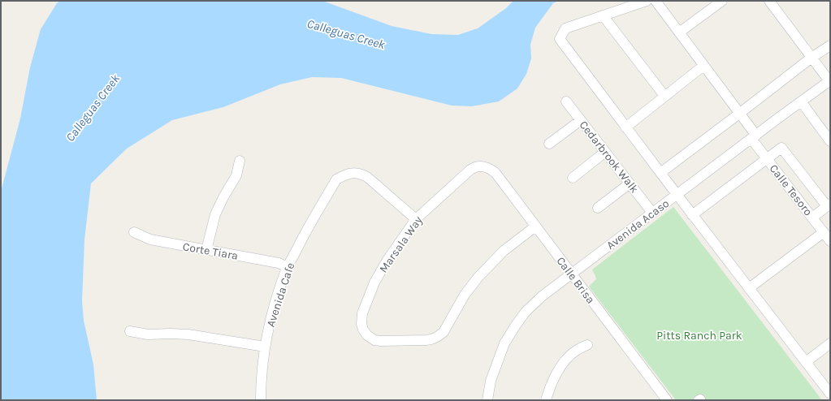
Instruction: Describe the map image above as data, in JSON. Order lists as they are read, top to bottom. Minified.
{"streets":{"street":["Cedarbrook Walk","Calle Tesoro","Avenida Acaso","Marsala Way","Corte Tiara","Calle Brisa","Avenida Cafe"]},"crossings":[["Cedarbrook Walk","Avenida Acaso"],["Calle Tesoro","Avenida Acaso"],["Avenida Acaso","Calle Brisa"],["Marsala Way","Calle Brisa"],["Marsala Way","Avenida Cafe"],["Corte Tiara","Avenida Cafe"]],"water":["Calleguas Creek"],"parks":["Pitts Ranch Park"]}
